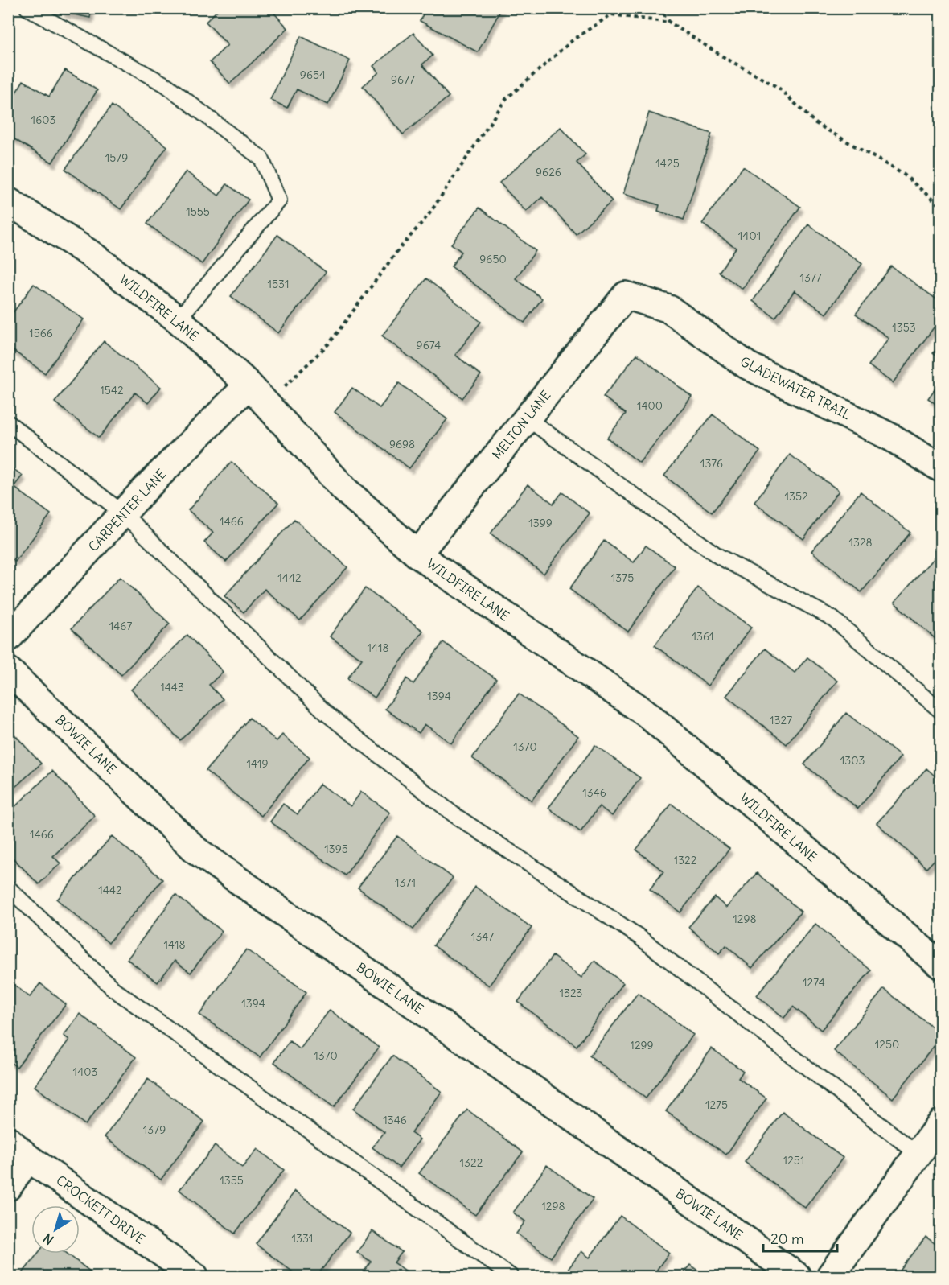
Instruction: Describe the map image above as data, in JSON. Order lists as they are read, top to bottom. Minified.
{"streets":{"street":["WILDFIRE LANE","GLADEWATER TRAIL","MELTON LANE","CARPENTER LANE","BOWIE LANE","CROCKETT DRIVE"]},"crossings":[["WILDFIRE LANE","MELTON LANE"],["WILDFIRE LANE","CARPENTER LANE"],["GLADEWATER TRAIL","MELTON LANE"]],"house_numbers":["9654","9677","1603","1579","1425","9626","1555","1401","9650","1377","1531","1353","1566","9674","1542","1400","9698","1376","1352","1466","1399","1328","1442","1375","1467","1361","1418","1443","1394","1327","1370","1303","1419","1346","1466","1395","1322","1371","1442","1298","1347","1418","1274","1323","1394","1250","1299","1370","1403","1275","1346","1379","1251","1322","1355","1298","1331"],"scale_bar":"20 m","north":"bottom left"}
